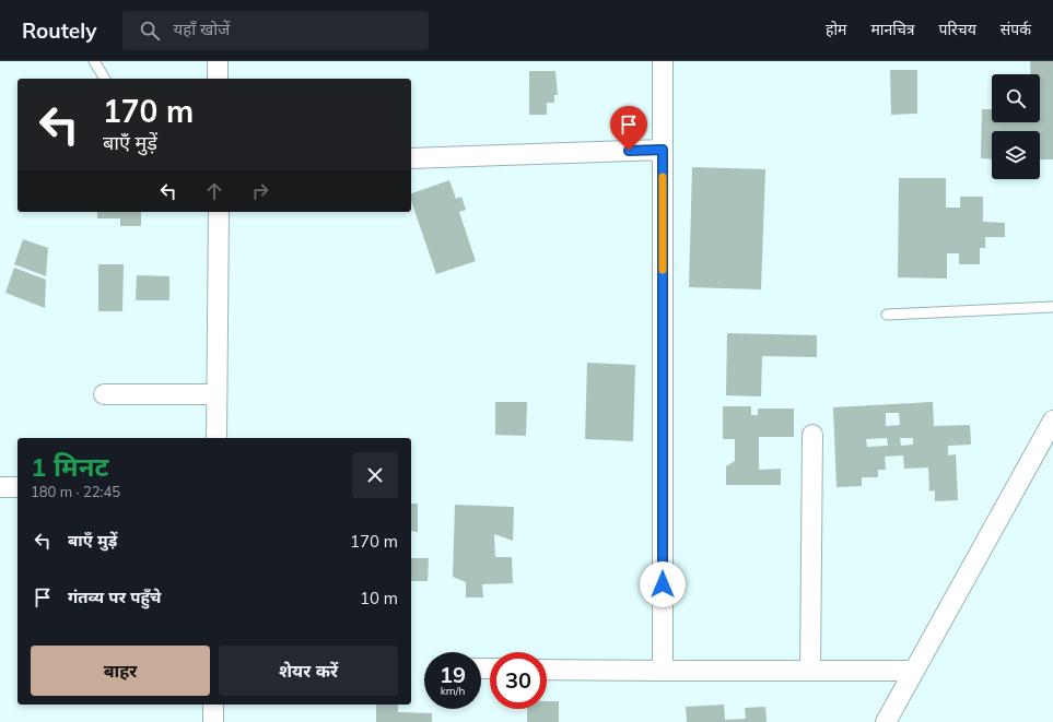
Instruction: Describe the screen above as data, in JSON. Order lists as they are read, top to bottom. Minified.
{"page":{"header":"Routely","search":"यहाँ खोजें","nav":["होम","मानचित्र","परिचय","संपर्क"],"turn":["170 m","बाएँ मुड़ें"],"heading":["1 मिनट","180 m · 22:45"],"list":[{"name":"बाएँ मुड़ें","value":"170 m"},{"name":"गंतव्य पर पहुँचे","value":"10 m"}],"buttons":["बाहर","शेयर करें"],"speed":"19 km/h","limit":"30"}}
